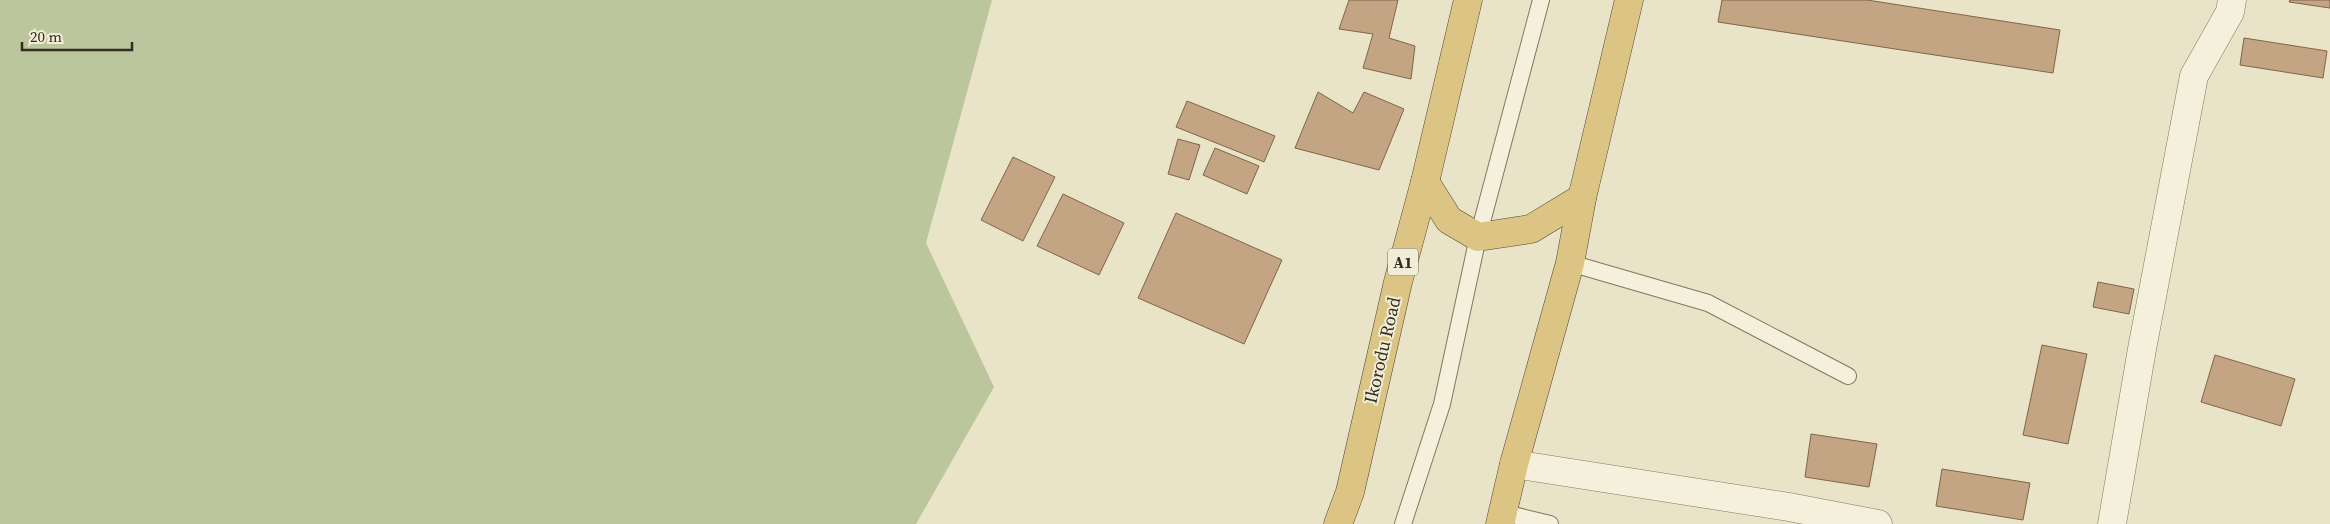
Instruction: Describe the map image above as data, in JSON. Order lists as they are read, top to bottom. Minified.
{"streets":{"highway":["A1","Ikorodu Road"]},"scale_bar":"20 m"}
